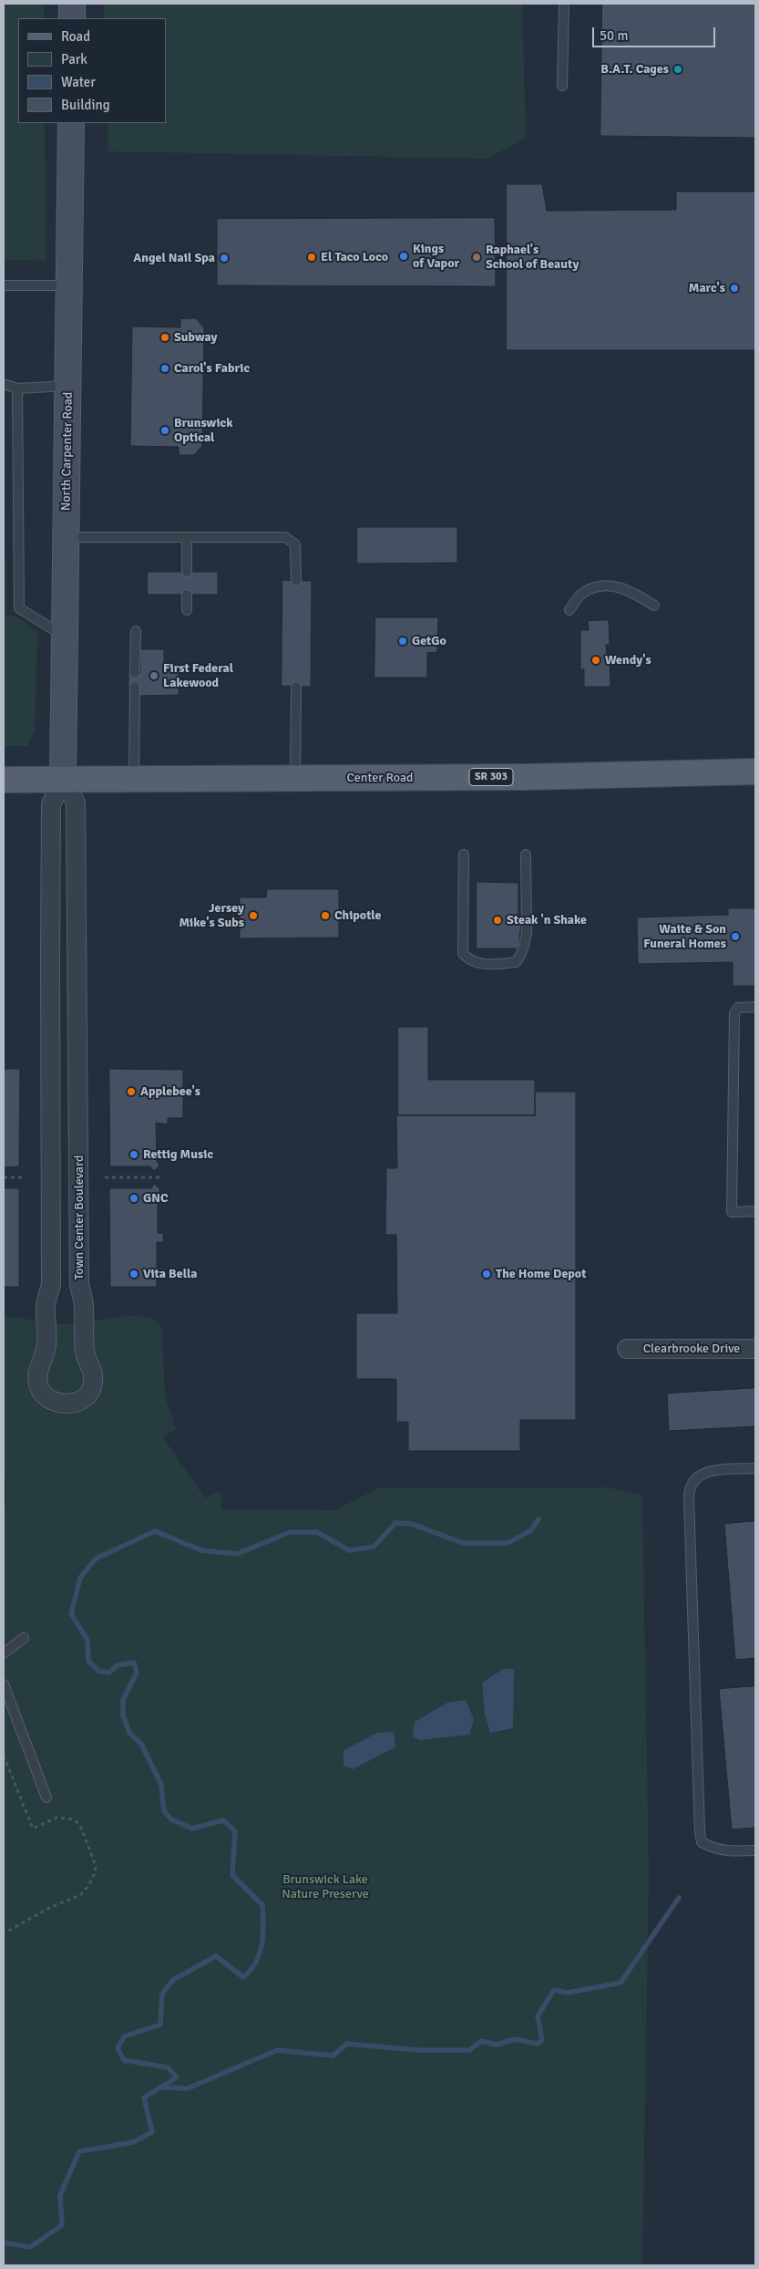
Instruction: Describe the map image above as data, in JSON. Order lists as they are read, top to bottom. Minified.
{"streets":{"main road":["SR 303","Center Road"],"street":["North Carpenter Road","Town Center Boulevard","Clearbrooke Drive"]},"crossings":[["North Carpenter Road","Center Road"],["North Carpenter Road","Town Center Boulevard"],["Center Road","Town Center Boulevard"]],"parks":["Brunswick Lake Nature Preserve"],"places":["B.A.T. Cages","Kings of Vapor","El Taco Loco","Raphael's School of Beauty","Angel Nail Spa","Marc's","Subway","Carol's Fabric","Brunswick Optical","GetGo","Wendy's","First Federal Lakewood","Jersey Mike's Subs","Chipotle","Steak 'n Shake","Waite & Son Funeral Homes","Applebee's","Rettig Music","GNC","Vita Bella","The Home Depot"],"legend":["Road","Park","Water","Building"],"scale_bar":"50 m"}
